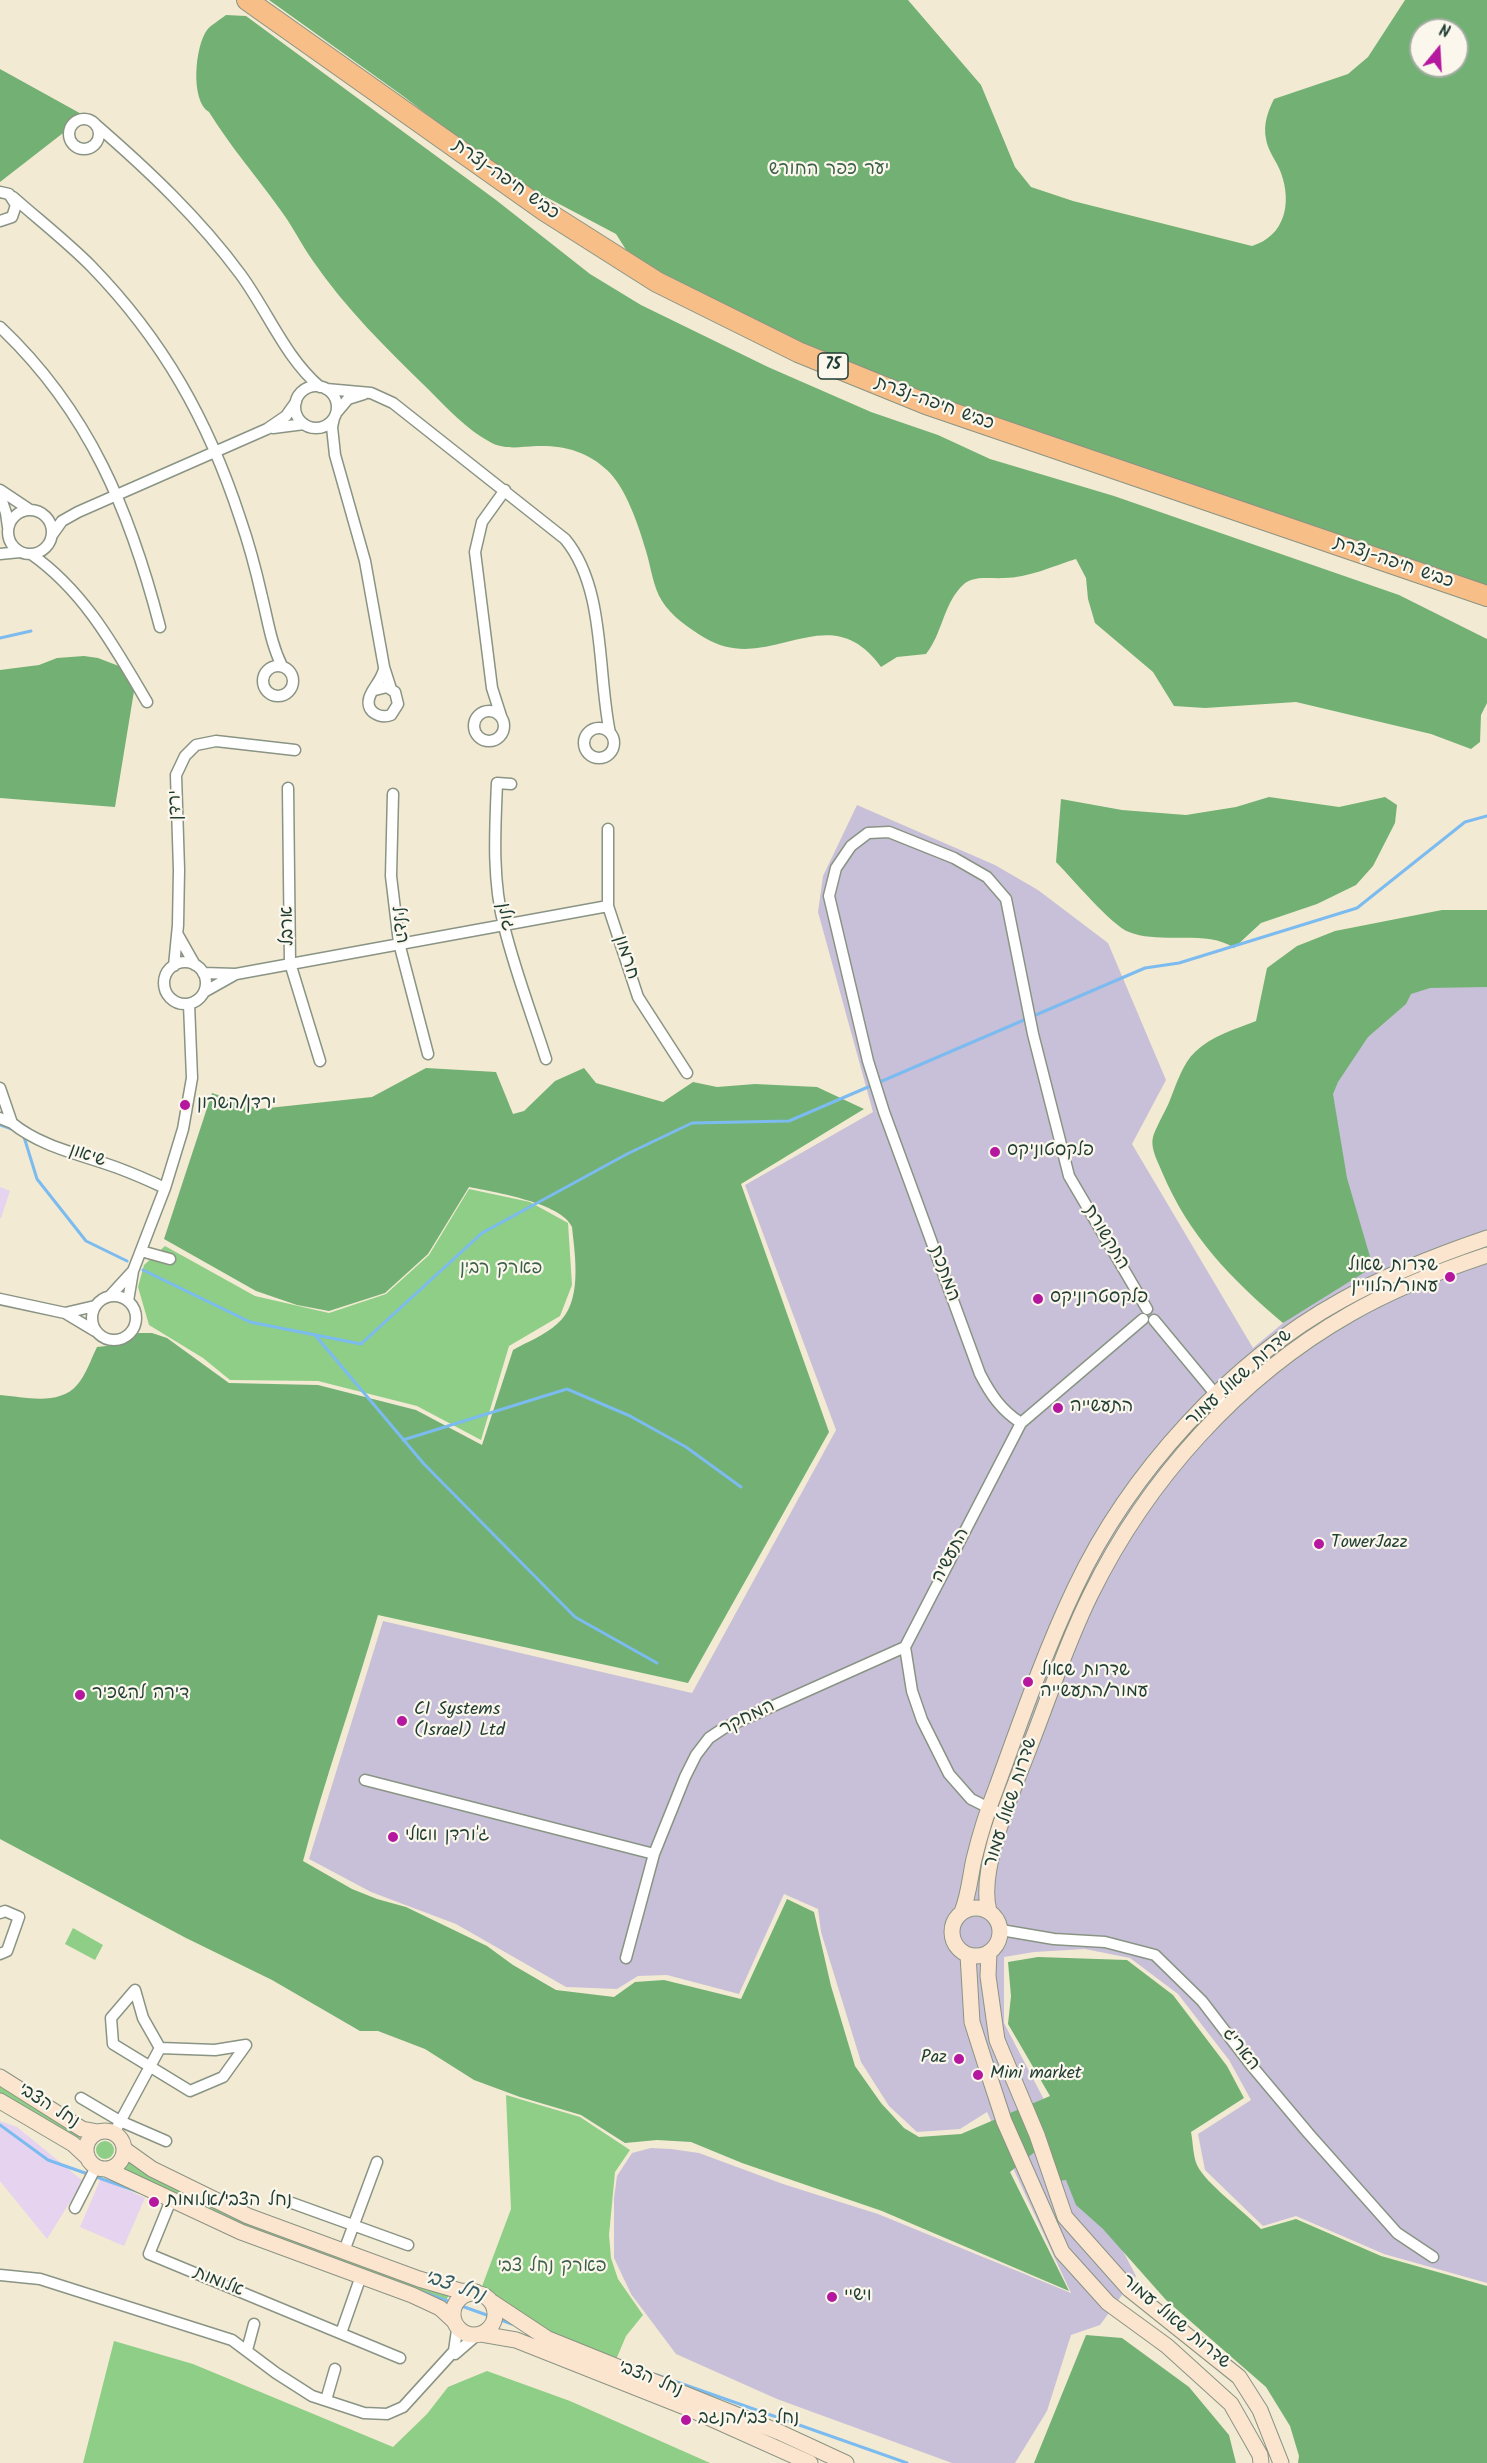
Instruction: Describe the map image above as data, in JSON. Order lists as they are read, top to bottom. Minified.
{"streets":{"highway":["כביש חיפה-נצרת","75"],"street":["ירדן","גולן","הגליל","ארבל","חרמון","שיאון","התקשורת","המתכת","שדרות שאול עמור","התעשיה","המחקר","האריג","נחל הצבי","אלומות"]},"crossings":[["התקשורת","המתכת"],["התקשורת","שדרות שאול עמור"],["התקשורת","התעשיה"],["המתכת","התעשיה"],["שדרות שאול עמור","האריג"],["התעשיה","המחקר"],["נחל הצבי","אלומות"]],"water":["נחל צבי"],"parks":["יער כפר החורש","פארק רבין","פארק נחל צבי"],"places":["ירדן/השרון","פלקסטוניקס","שדרות שאול עמור/הלוויין","פלקסטרוניקס","התעשייה","TowerJazz","שדרות שאול עמור/התעשייה","דירה להשכיר","CI Systems (Israel) Ltd","ג'ורדן וואלי","Paz","Mini market","נחל הצבי/אלומות","וישיי","נחל צבי/הנגב"],"north":"top"}
